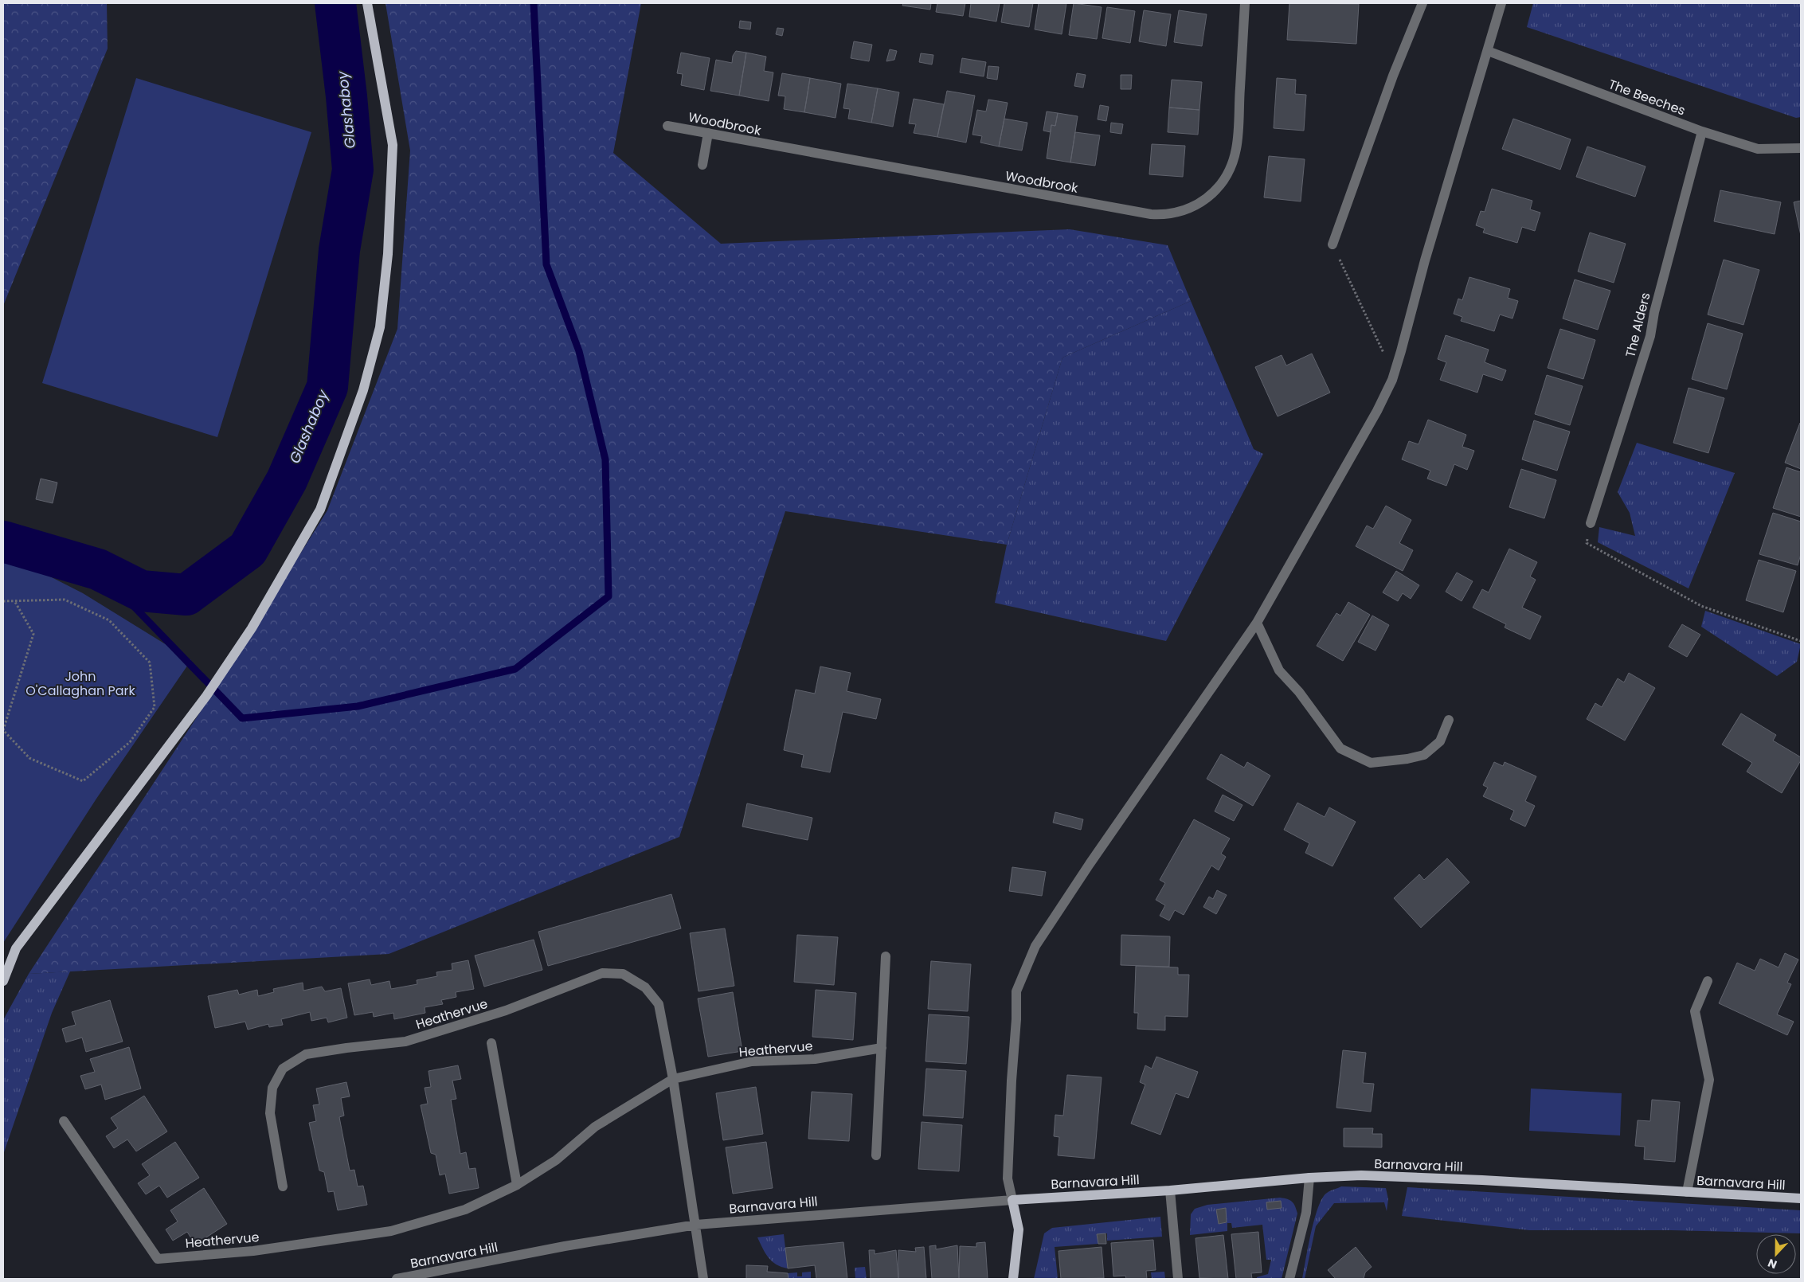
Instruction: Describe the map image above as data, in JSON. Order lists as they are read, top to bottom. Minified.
{"streets":{"main road":["Barnavara Hill"],"street":["The Beeches","Woodbrook","The Alders","Heathervue"]},"crossings":[["The Beeches","The Alders"],["Heathervue","Barnavara Hill"]],"water":["Glashaboy"],"parks":["John O'Callaghan Park"],"north":"bottom"}
